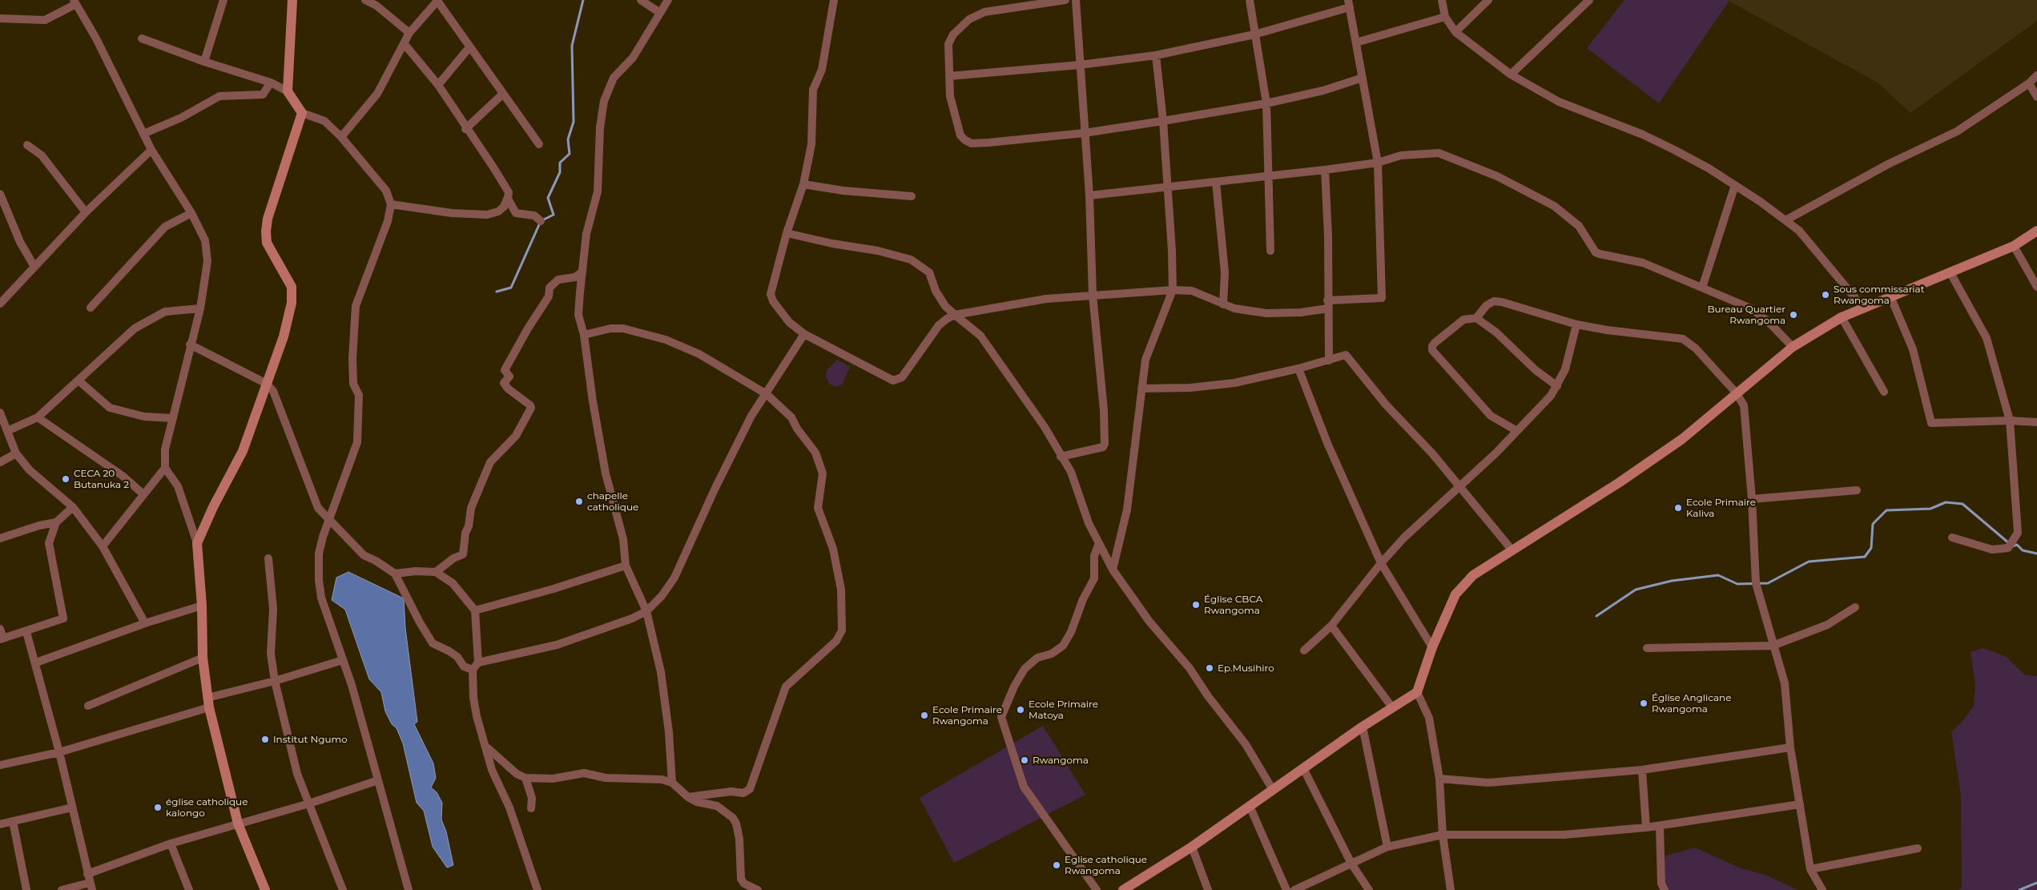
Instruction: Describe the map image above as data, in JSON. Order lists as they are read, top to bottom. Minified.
{"places":["Sous commissariat Rwangoma","Bureau Quartier Rwangoma","CECA 20 Butanuka 2","chapelle catholique","Ecole Primaire Kaliva","Église CBCA Rwangoma","Ep.Musihiro","Église Anglicane Rwangoma","Ecole Primaire Matoya","Ecole Primaire Rwangoma","Institut Ngumo","Rwangoma","église catholique kalongo","Eglise catholique Rwangoma"]}
